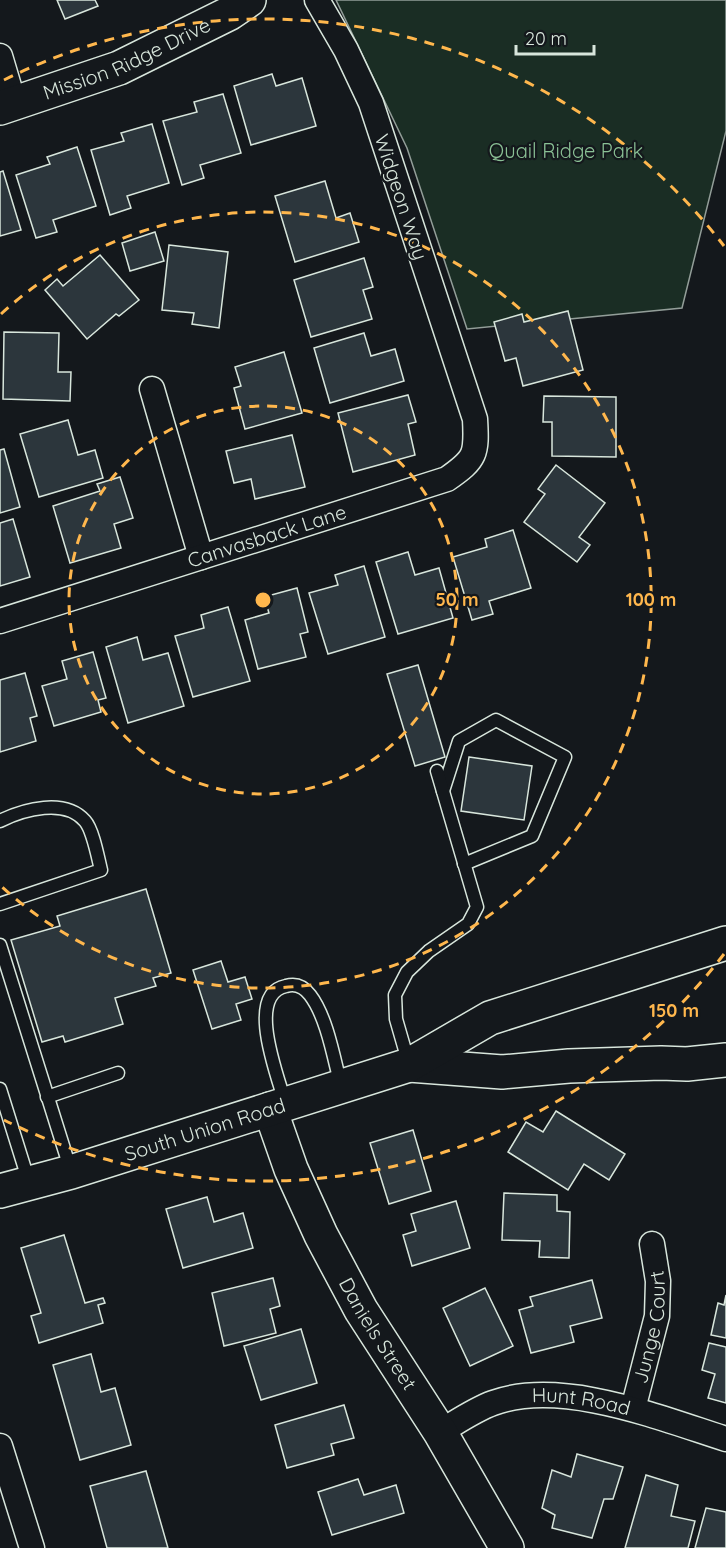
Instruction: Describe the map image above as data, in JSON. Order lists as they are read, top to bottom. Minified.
{"streets":{"street":["Mission Ridge Drive","Widgeon Way","Canvasback Lane","South Union Road","Junge Court","Daniels Street","Hunt Road"]},"crossings":[["Widgeon Way","Canvasback Lane"],["South Union Road","Daniels Street"],["Junge Court","Hunt Road"],["Daniels Street","Hunt Road"]],"parks":["Quail Ridge Park"],"scale_bar":"20 m","rings":["50 m","100 m","150 m"]}
